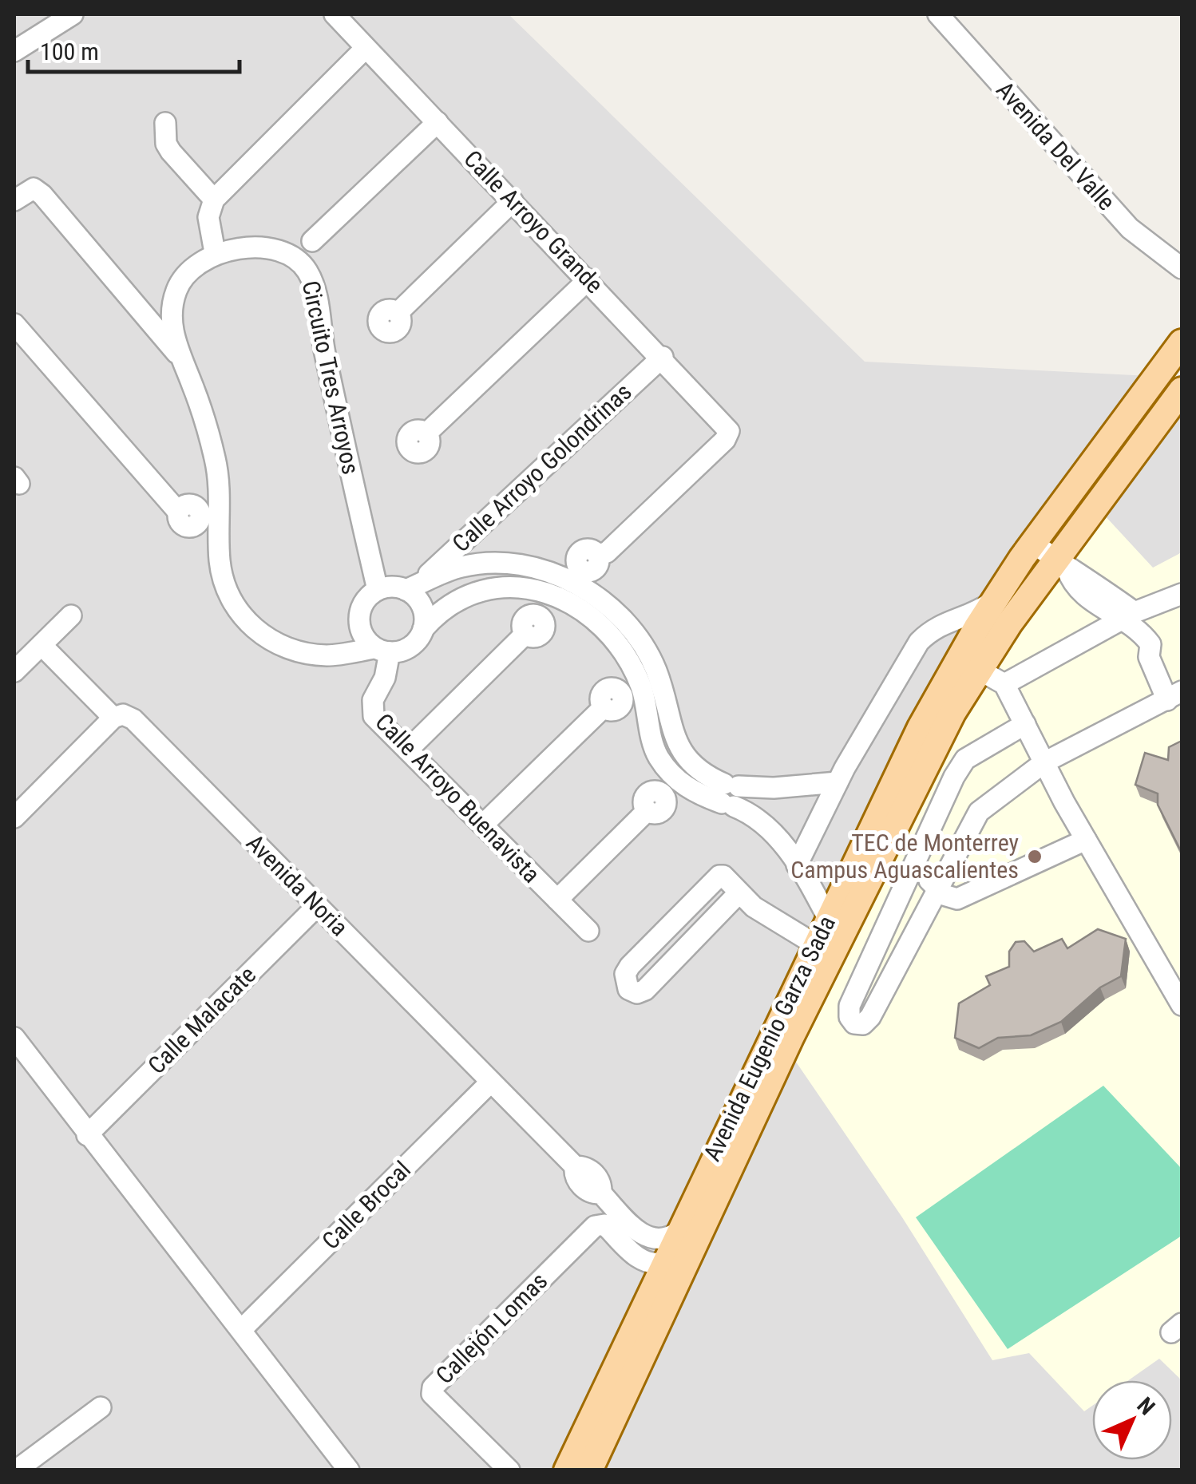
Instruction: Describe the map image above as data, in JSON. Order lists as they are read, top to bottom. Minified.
{"streets":{"main road":["Avenida Eugenio Garza Sada"],"street":["Avenida Del Valle","Calle Arroyo Grande","Circuito Tres Arroyos","Calle Arroyo Golondrinas","Calle Arroyo Buenavista","Avenida Noria","Calle Malacate","Calle Brocal","Callejón Lomas"]},"crossings":[["Calle Arroyo Grande","Calle Arroyo Golondrinas"],["Circuito Tres Arroyos","Calle Arroyo Golondrinas"],["Circuito Tres Arroyos","Calle Arroyo Buenavista"],["Calle Arroyo Golondrinas","Calle Arroyo Buenavista"],["Avenida Noria","Calle Malacate"],["Avenida Noria","Avenida Eugenio Garza Sada"],["Avenida Noria","Calle Brocal"],["Avenida Eugenio Garza Sada","Callejón Lomas"]],"places":["TEC de Monterrey Campus Aguascalientes"],"scale_bar":"100 m","north":"top right"}
